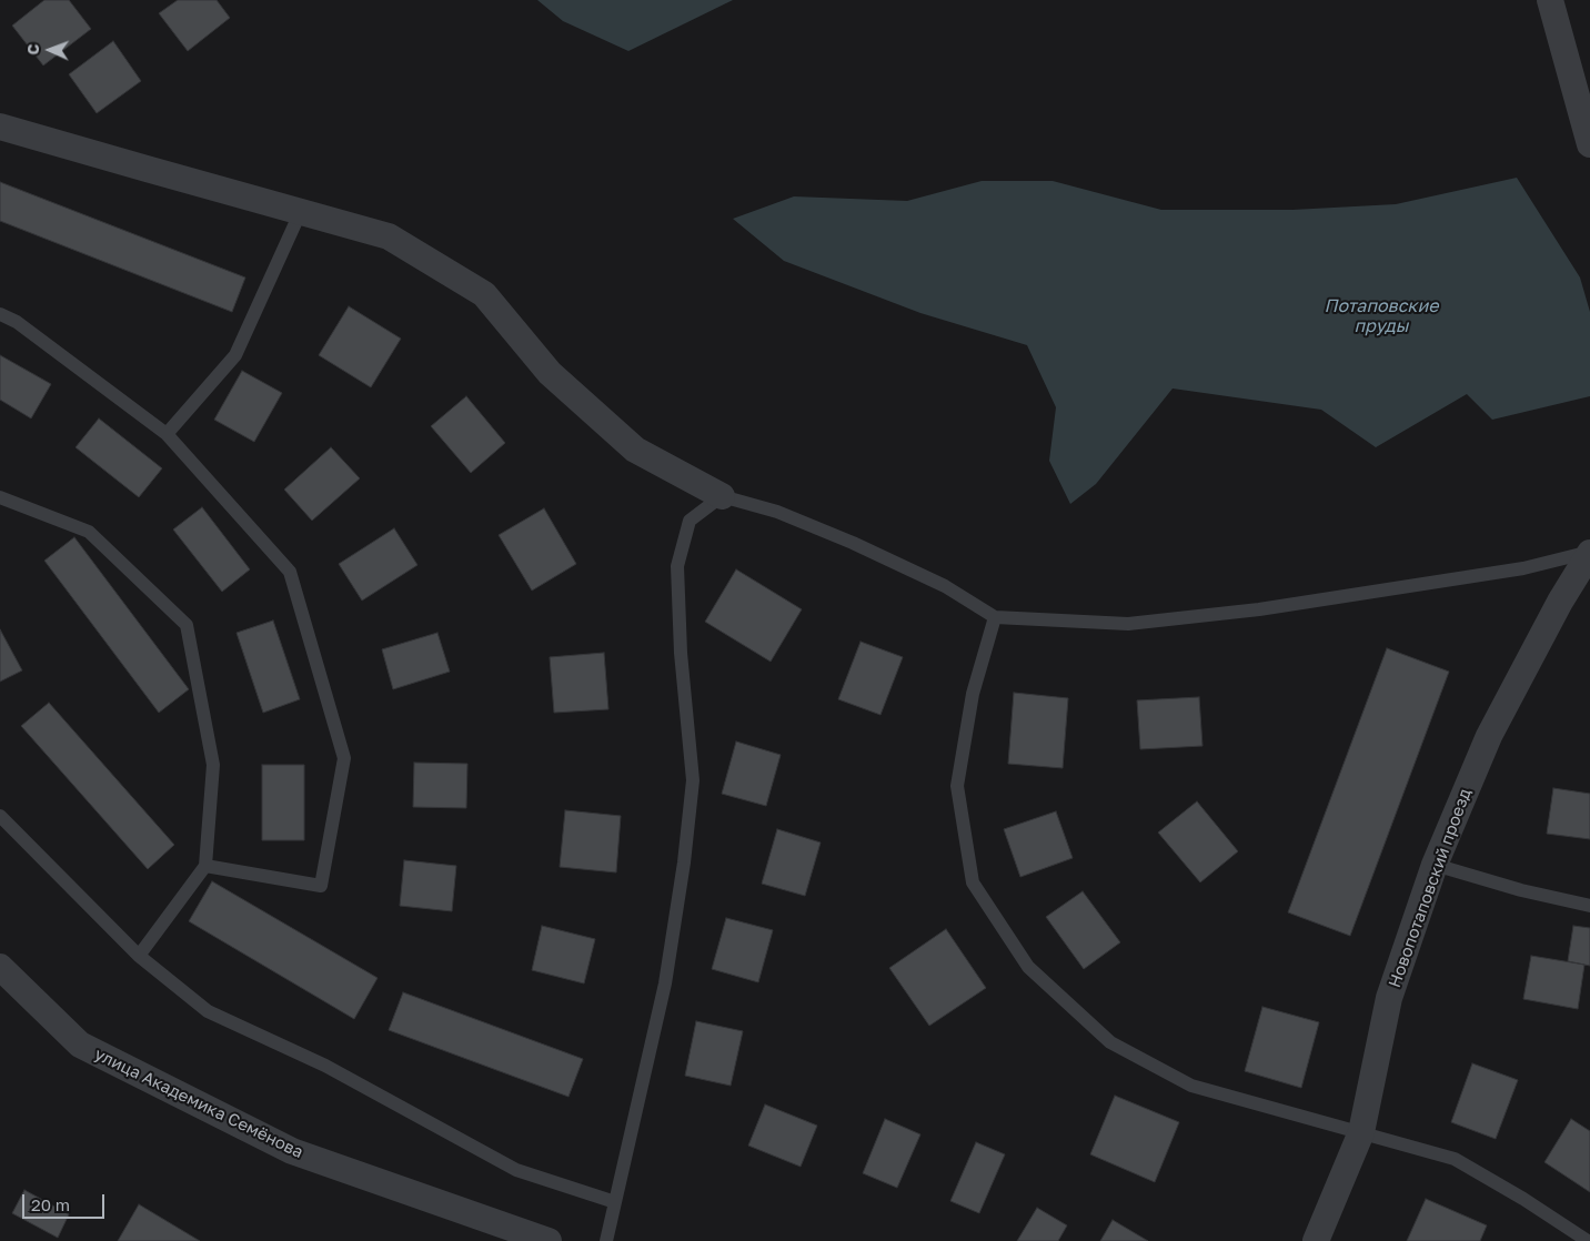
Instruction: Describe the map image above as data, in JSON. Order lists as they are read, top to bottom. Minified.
{"streets":{"street":["Новопотаповский проезд","улица Академика Семёнова"]},"water":["Потаповские пруды"],"scale_bar":"20 m","north":"left"}
